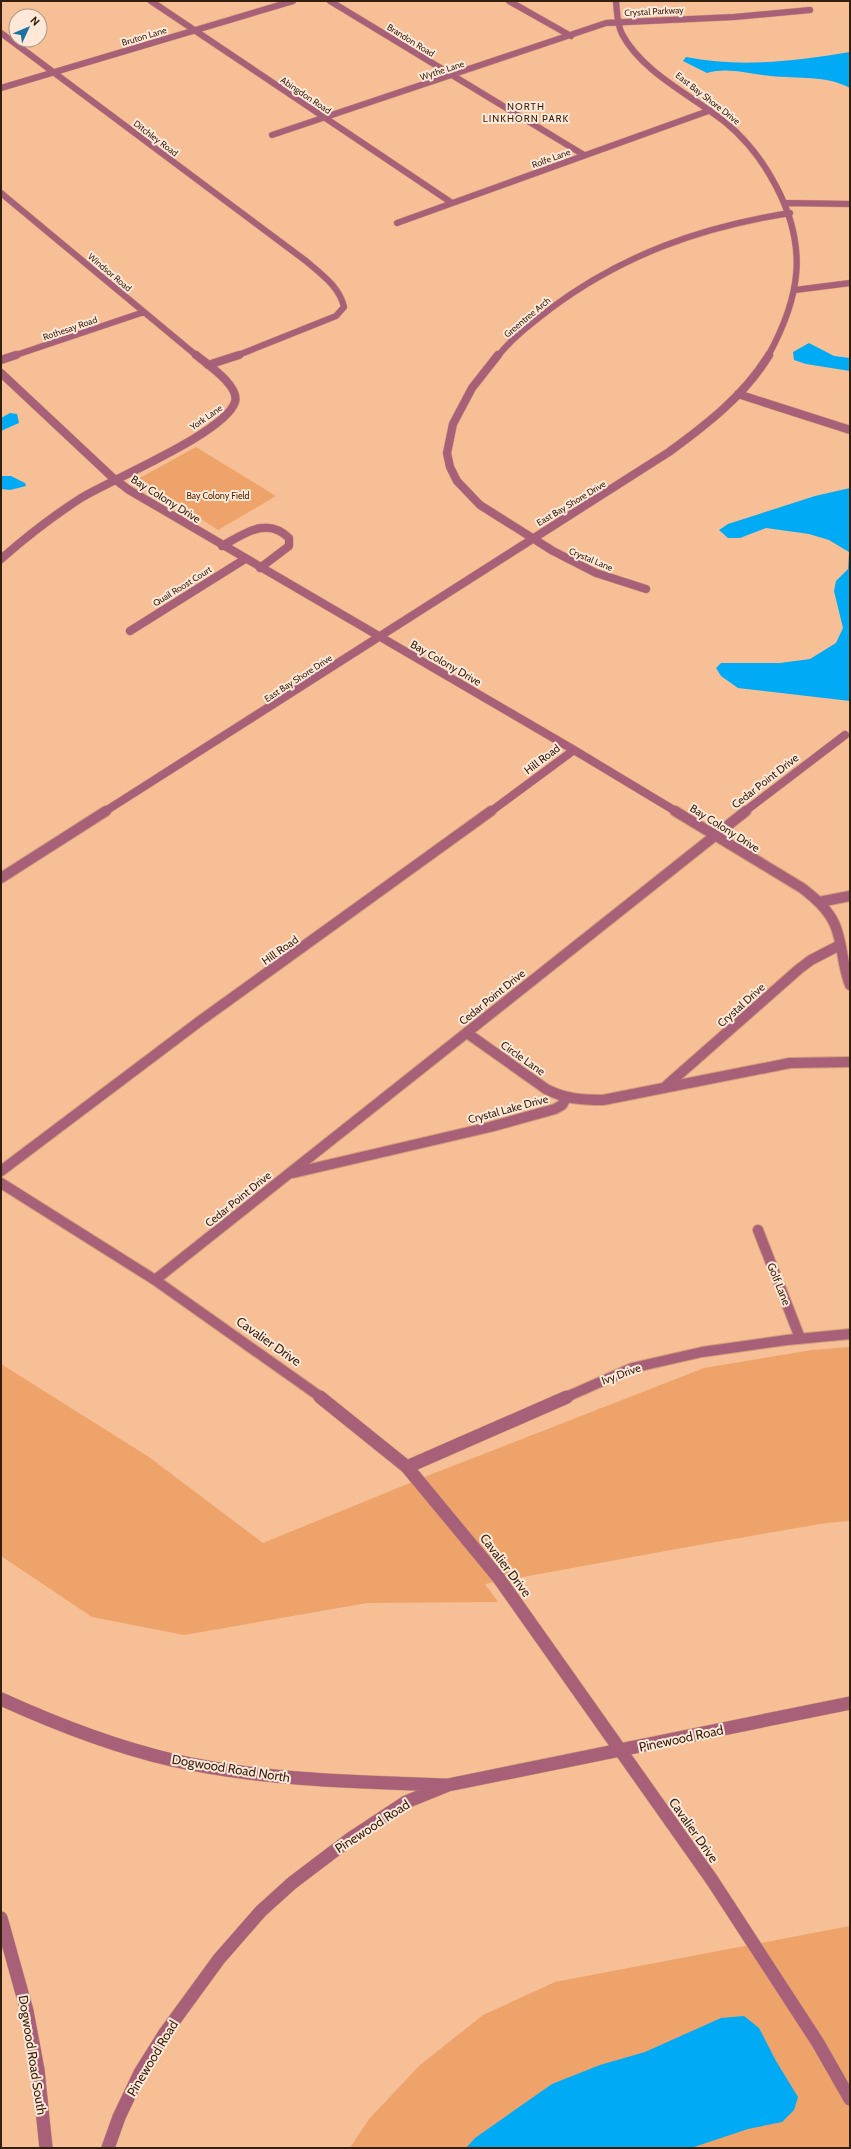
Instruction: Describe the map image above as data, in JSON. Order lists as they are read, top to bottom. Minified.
{"streets":{"street":["Crystal Parkway","Bruton Lane","Brandon Road","Wythe Lane","Abingdon Road","East Bay Shore Drive","Ditchley Road","Rolfe Lane","Windsor Road","Greentree Arch","Rothesay Road","York Lane","Bay Colony Drive","Crystal Lane","Quail Roost Court","Hill Road","Cedar Point Drive","Crystal Drive","Circle Lane","Crystal Lake Drive","Golf Lane","Cavalier Drive","Ivy Drive","Pinewood Road","Dogwood Road North","Dogwood Road South"]},"crossings":[["Crystal Parkway","Wythe Lane"],["Crystal Parkway","East Bay Shore Drive"],["Bruton Lane","Abingdon Road"],["Bruton Lane","Ditchley Road"],["Brandon Road","Wythe Lane"],["Brandon Road","Rolfe Lane"],["Wythe Lane","Abingdon Road"],["Wythe Lane","East Bay Shore Drive"],["Abingdon Road","Rolfe Lane"],["East Bay Shore Drive","Rolfe Lane"],["East Bay Shore Drive","Greentree Arch"],["East Bay Shore Drive","Bay Colony Drive"],["East Bay Shore Drive","Crystal Lane"],["Ditchley Road","Windsor Road"],["Ditchley Road","York Lane"],["Windsor Road","Rothesay Road"],["Windsor Road","York Lane"],["Greentree Arch","Crystal Lane"],["York Lane","Bay Colony Drive"],["Bay Colony Drive","Quail Roost Court"],["Bay Colony Drive","Hill Road"],["Bay Colony Drive","Cedar Point Drive"],["Bay Colony Drive","Crystal Drive"],["Cedar Point Drive","Circle Lane"],["Cedar Point Drive","Crystal Lake Drive"],["Cedar Point Drive","Cavalier Drive"],["Circle Lane","Crystal Lake Drive"],["Golf Lane","Ivy Drive"],["Cavalier Drive","Ivy Drive"],["Cavalier Drive","Pinewood Road"],["Pinewood Road","Dogwood Road North"]],"districts":["NORTH LINKHORN PARK"],"parks":["Bay Colony Field"],"north":"top right"}
